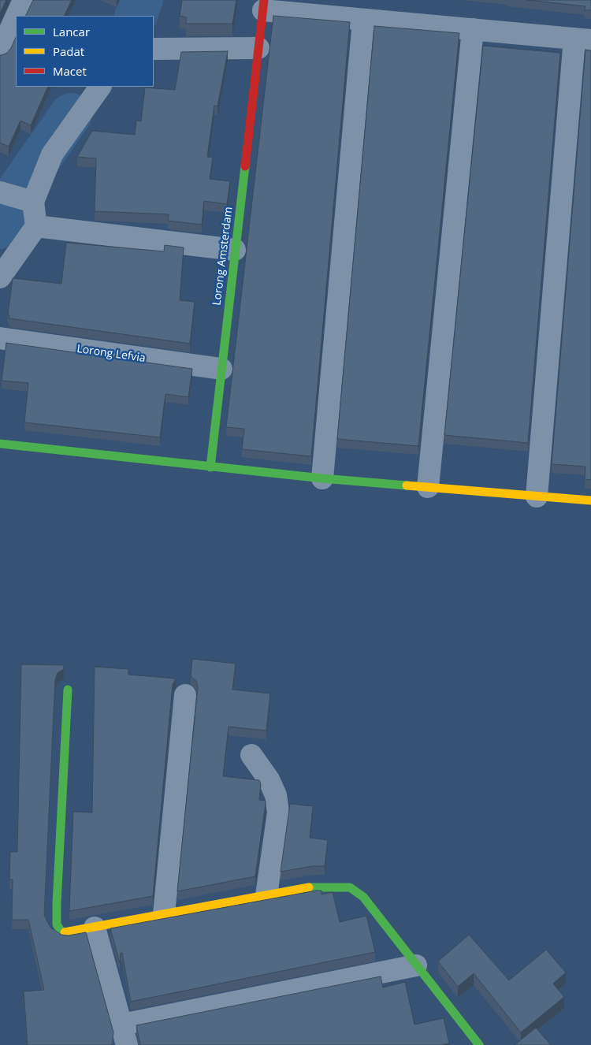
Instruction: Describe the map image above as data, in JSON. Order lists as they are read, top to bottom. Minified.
{"streets":{"street":["Lorong Amsterdam","Lorong Lefvia"]},"crossings":[["Lorong Amsterdam","Lorong Lefvia"]],"legend":["Lancar","Padat","Macet"]}
